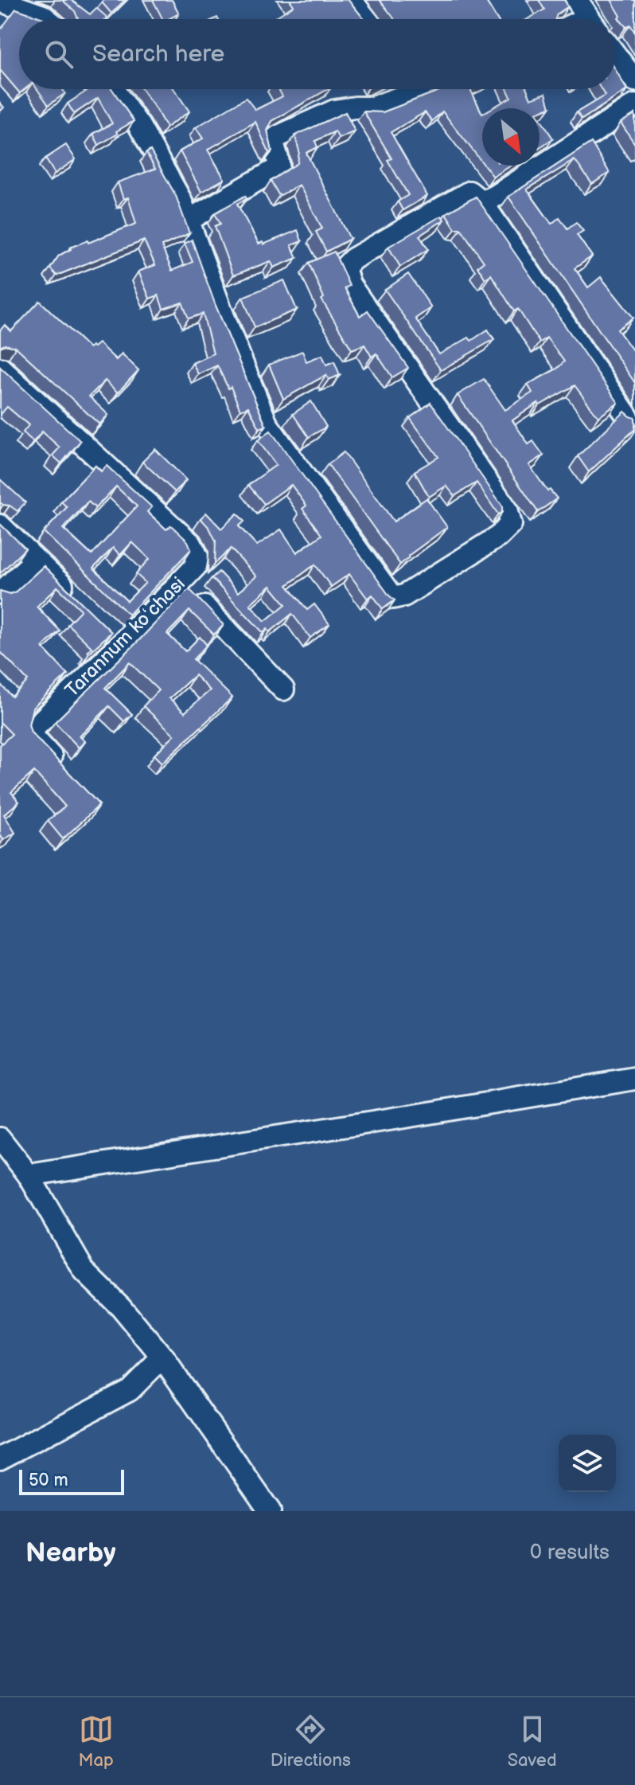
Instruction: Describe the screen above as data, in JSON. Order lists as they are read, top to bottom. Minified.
{"streets":{"street":["Tarannum koʻchasi"]},"scale_bar":"50 m","north":"bottom right","page":{"search":"Search here","scale":"50 m","heading":["Nearby","0 results"],"nav":["Map","Directions","Saved"]}}
